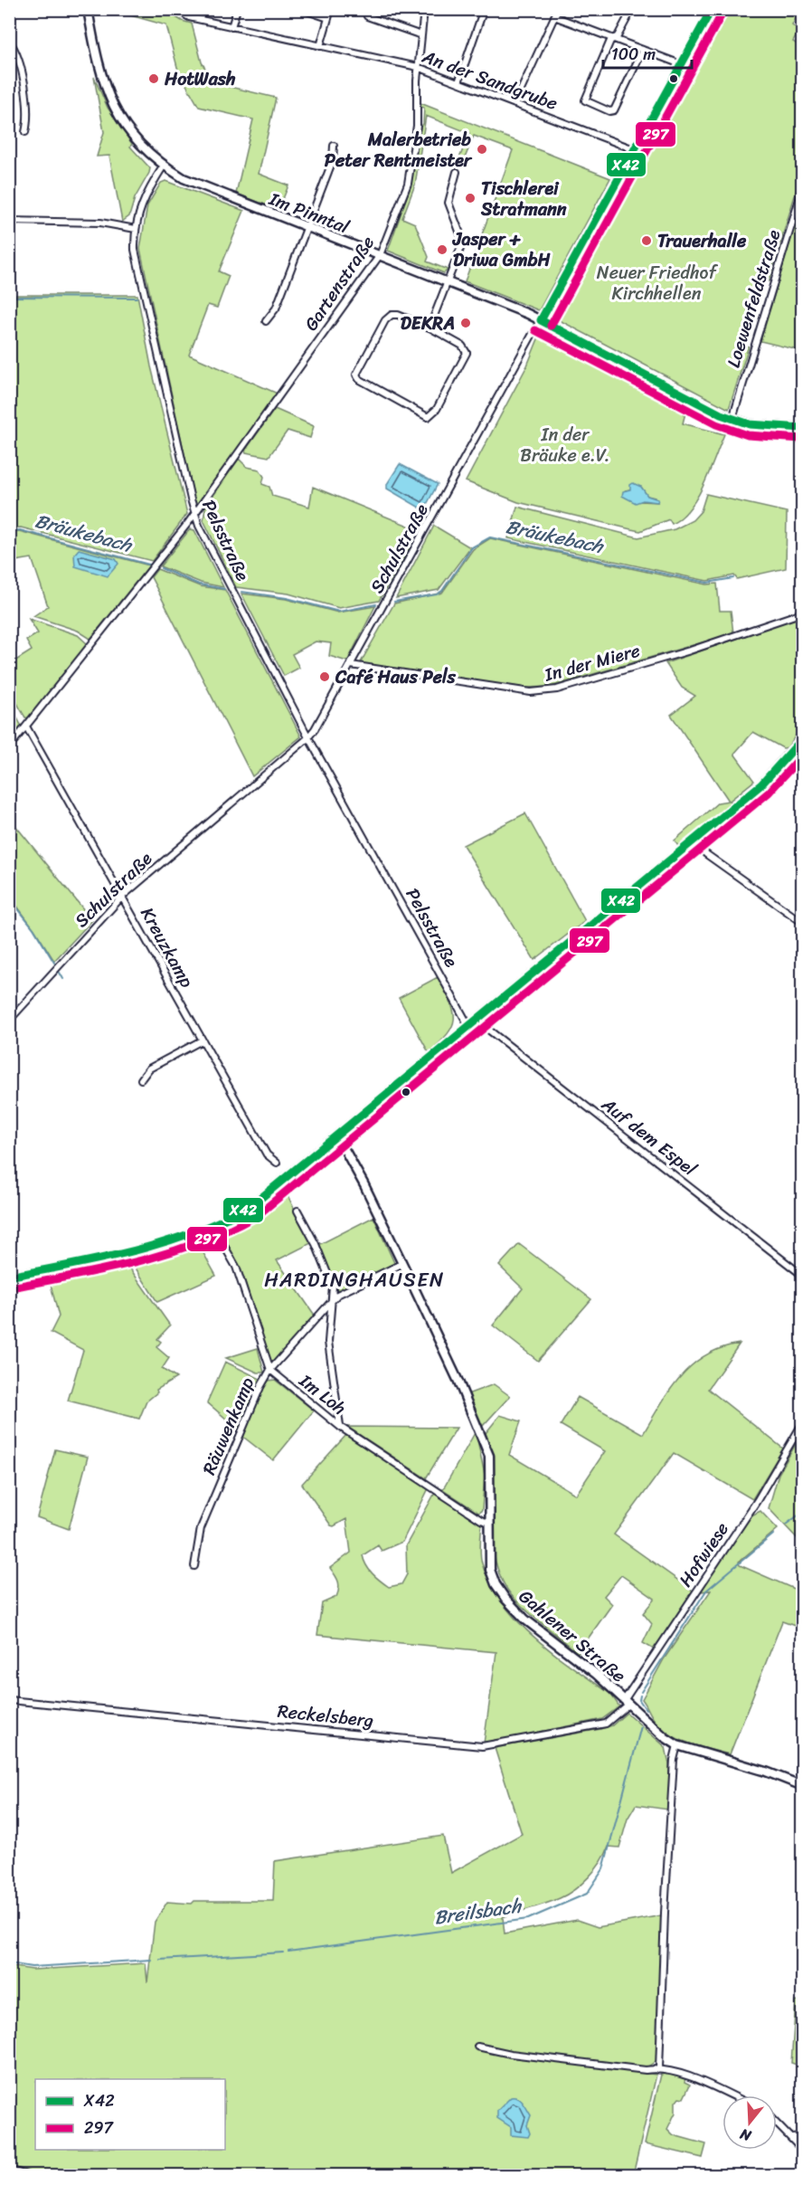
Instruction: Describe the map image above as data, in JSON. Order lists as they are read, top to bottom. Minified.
{"streets":{"main road":["Im Pinntal","Gahlener Straße"],"street":["An der Sandgrube","Gartenstraße","Loewenfeldstraße","Pelsstraße","Schulstraße","In der Miere","Kreuzkamp","Auf dem Espel","Im Loh","Räuwenkamp","Hofwiese","Reckelsberg"]},"crossings":[["An der Sandgrube","Gartenstraße"],["An der Sandgrube","Schulstraße"],["Im Pinntal","Gartenstraße"],["Im Pinntal","Loewenfeldstraße"],["Im Pinntal","Pelsstraße"],["Im Pinntal","Schulstraße"],["Gartenstraße","Pelsstraße"],["Gartenstraße","Kreuzkamp"],["Pelsstraße","Schulstraße"],["Schulstraße","In der Miere"],["Schulstraße","Kreuzkamp"],["Im Loh","Räuwenkamp"],["Im Loh","Gahlener Straße"],["Räuwenkamp","Gahlener Straße"],["Hofwiese","Gahlener Straße"],["Hofwiese","Reckelsberg"],["Gahlener Straße","Reckelsberg"]],"districts":["HARDINGHAUSEN"],"water":["Bräukebach","Breilsbach"],"parks":["Neuer Friedhof Kirchhellen","In der Bräuke e.V."],"places":["HotWash","Malerbetrieb Peter Rentmeister","Tischlerei Stratmann","Trauerhalle","Jasper + Driwa GmbH","DEKRA","Café Haus Pels"],"lines":["transit line X42","transit line 297"],"legend":["X42","297"],"scale_bar":"100 m","north":"bottom"}
